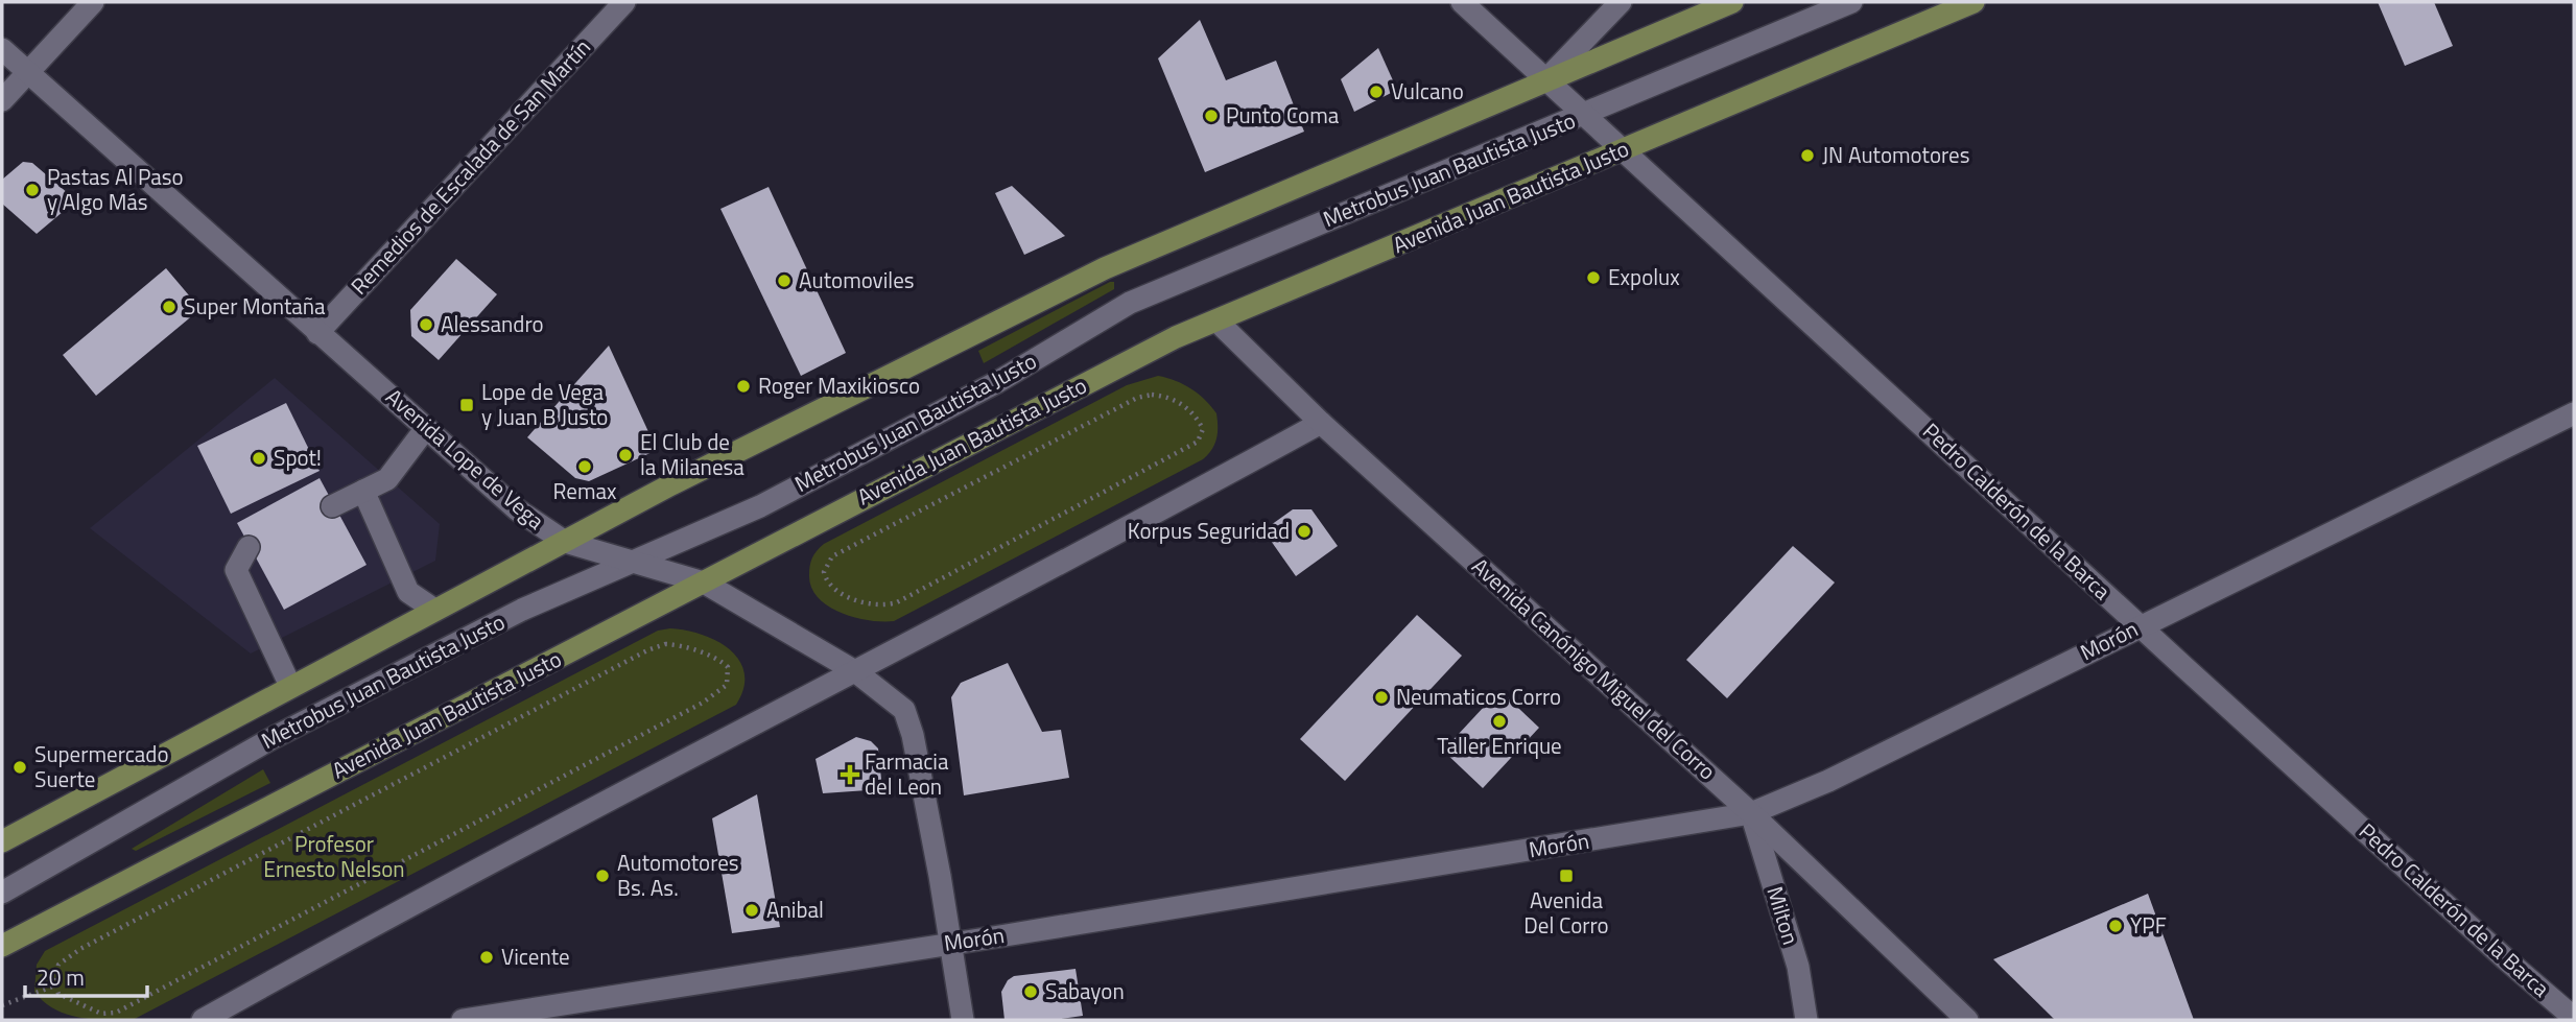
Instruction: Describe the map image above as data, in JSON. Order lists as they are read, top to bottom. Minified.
{"streets":{"main road":["Avenida Juan Bautista Justo"],"street":["Remedios de Escalada de San Martín","Metrobus Juan Bautista Justo","Avenida Lope de Vega","Pedro Calderón de la Barca","Morón","Avenida Canónigo Miguel del Corro","Milton"]},"crossings":[["Remedios de Escalada de San Martín","Avenida Lope de Vega"],["Metrobus Juan Bautista Justo","Avenida Lope de Vega"],["Metrobus Juan Bautista Justo","Pedro Calderón de la Barca"],["Avenida Juan Bautista Justo","Avenida Lope de Vega"],["Avenida Juan Bautista Justo","Pedro Calderón de la Barca"],["Avenida Juan Bautista Justo","Avenida Canónigo Miguel del Corro"],["Avenida Lope de Vega","Morón"],["Pedro Calderón de la Barca","Morón"],["Morón","Avenida Canónigo Miguel del Corro"],["Morón","Milton"],["Avenida Canónigo Miguel del Corro","Milton"]],"parks":["Profesor Ernesto Nelson"],"places":{"other":["Vulcano","Punto Coma","JN Automotores","Pastas Al Paso y Algo Más","Expolux","Automoviles","Super Montaña","Alessandro","Roger Maxikiosco","El Club de la Milanesa","Spot!","Remax","Korpus Seguridad","Neumaticos Corro","Taller Enrique","Supermercado Suerte","Automotores Bs. As.","Anibal","YPF","Vicente","Sabayon"],"transit":["Lope de Vega y Juan B Justo","Avenida Del Corro"],"health":["Farmacia del Leon"]},"scale_bar":"20 m"}
